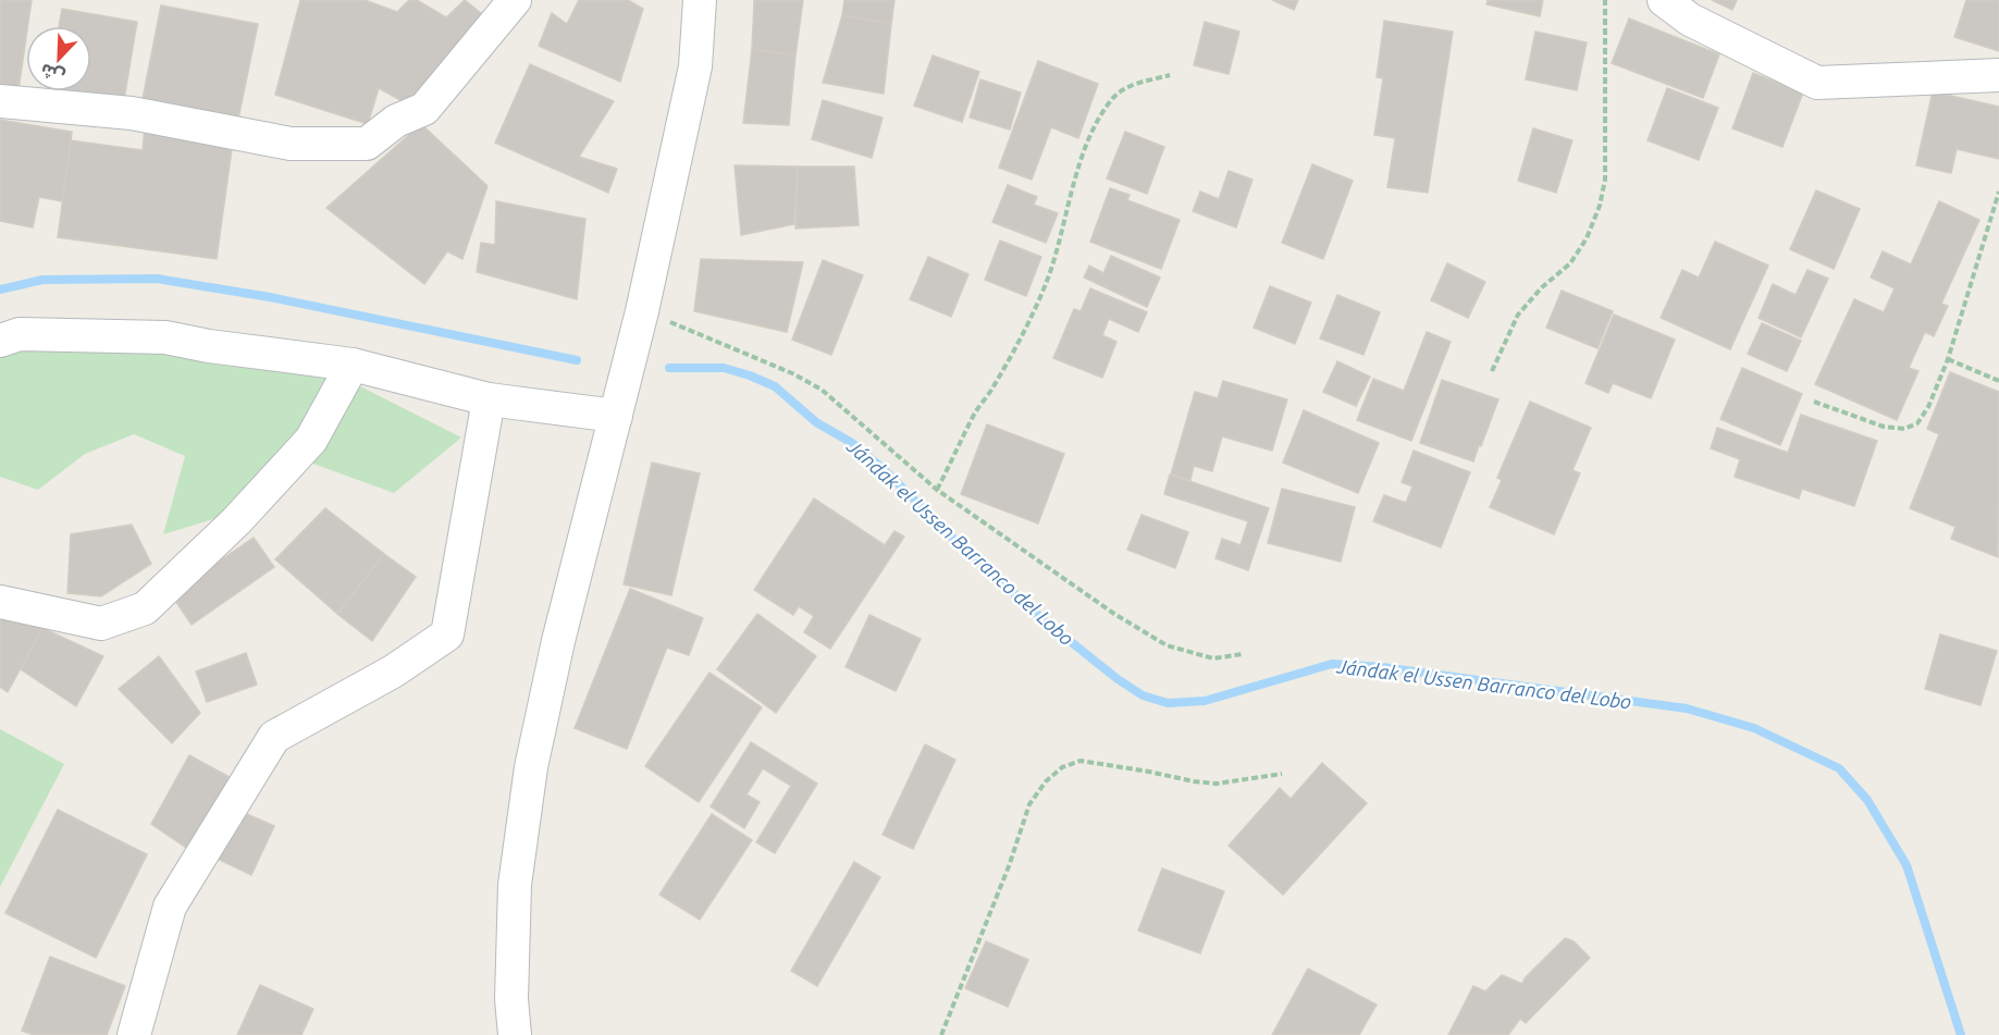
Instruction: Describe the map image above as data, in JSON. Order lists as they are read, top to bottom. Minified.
{"water":["Jándak el Ussen Barranco del Lobo"],"north":"bottom left"}
